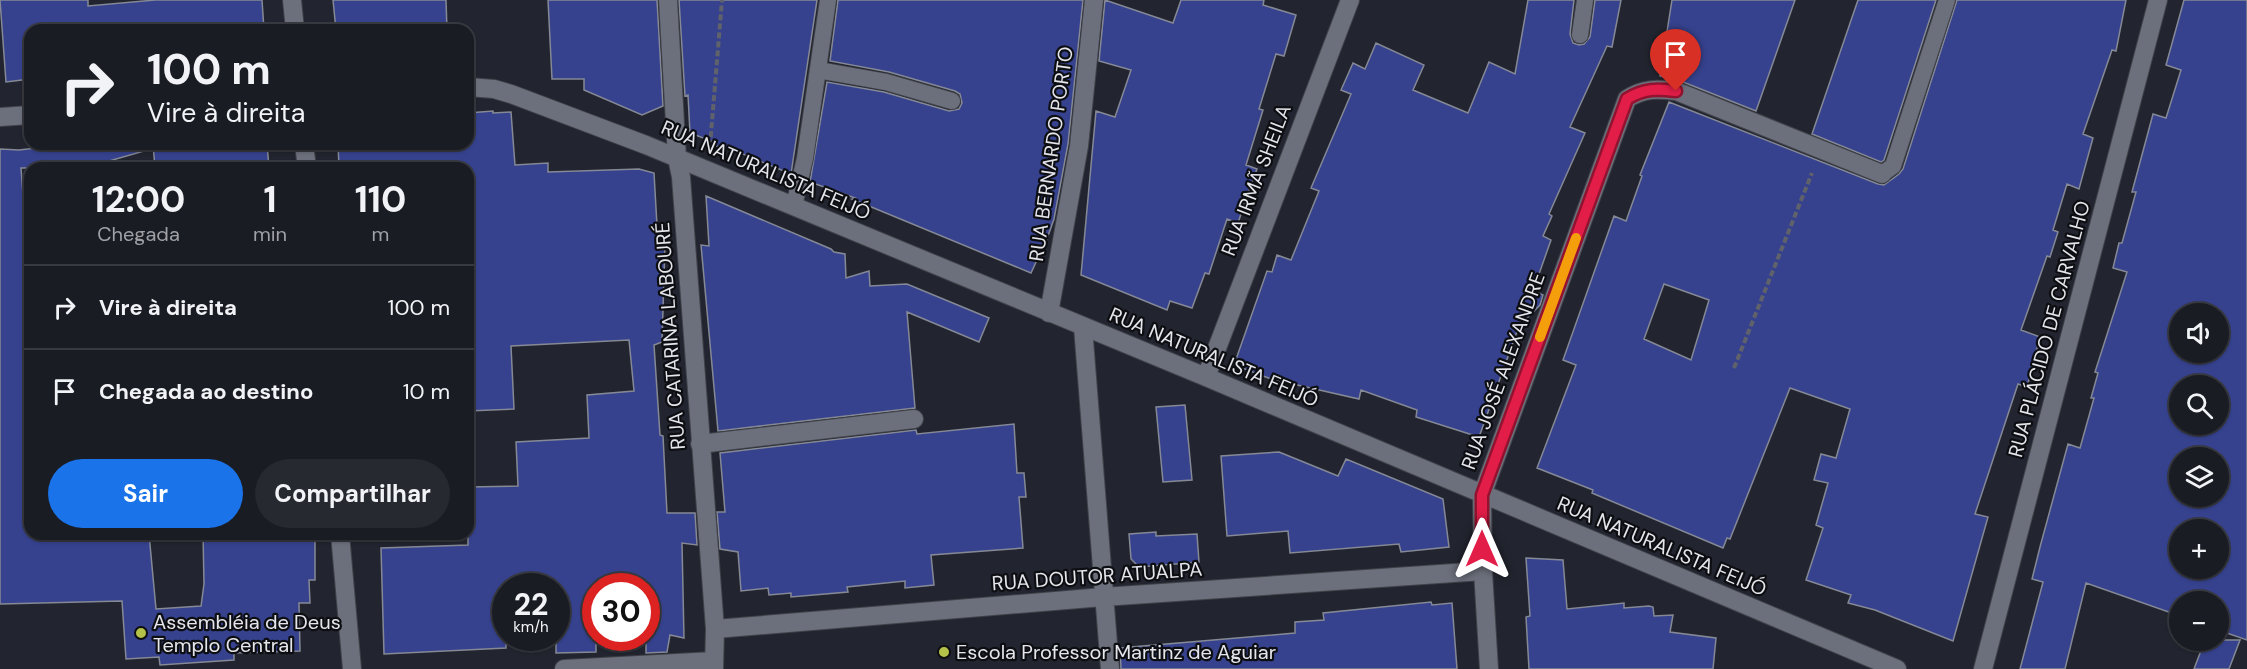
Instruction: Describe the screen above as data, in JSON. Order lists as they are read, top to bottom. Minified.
{"streets":{"street":["RUA BERNARDO PORTO","RUA NATURALISTA FEIJÓ","RUA IRMÃ SHEILA","RUA PLÁCIDO DE CARVALHO","RUA CATARINA LABOURÉ","RUA JOSÉ ALEXANDRE","RUA DOUTOR ATUALPA"]},"crossings":[["RUA BERNARDO PORTO","RUA NATURALISTA FEIJÓ"],["RUA NATURALISTA FEIJÓ","RUA IRMÃ SHEILA"],["RUA NATURALISTA FEIJÓ","RUA CATARINA LABOURÉ"],["RUA NATURALISTA FEIJÓ","RUA JOSÉ ALEXANDRE"],["RUA CATARINA LABOURÉ","RUA DOUTOR ATUALPA"],["RUA JOSÉ ALEXANDRE","RUA DOUTOR ATUALPA"]],"places":["Assembléia de Deus Templo Central","Escola Professor Martinz de Aguiar"],"page":{"turn":["100 m","Vire à direita"],"eta":["12:00","Chegada","1","min","110","m"],"list":[{"name":"Vire à direita","value":"100 m"},{"name":"Chegada ao destino","value":"10 m"}],"map_buttons":["+","−"],"buttons":["Sair","Compartilhar"],"speed":"22 km/h","limit":"30"}}
